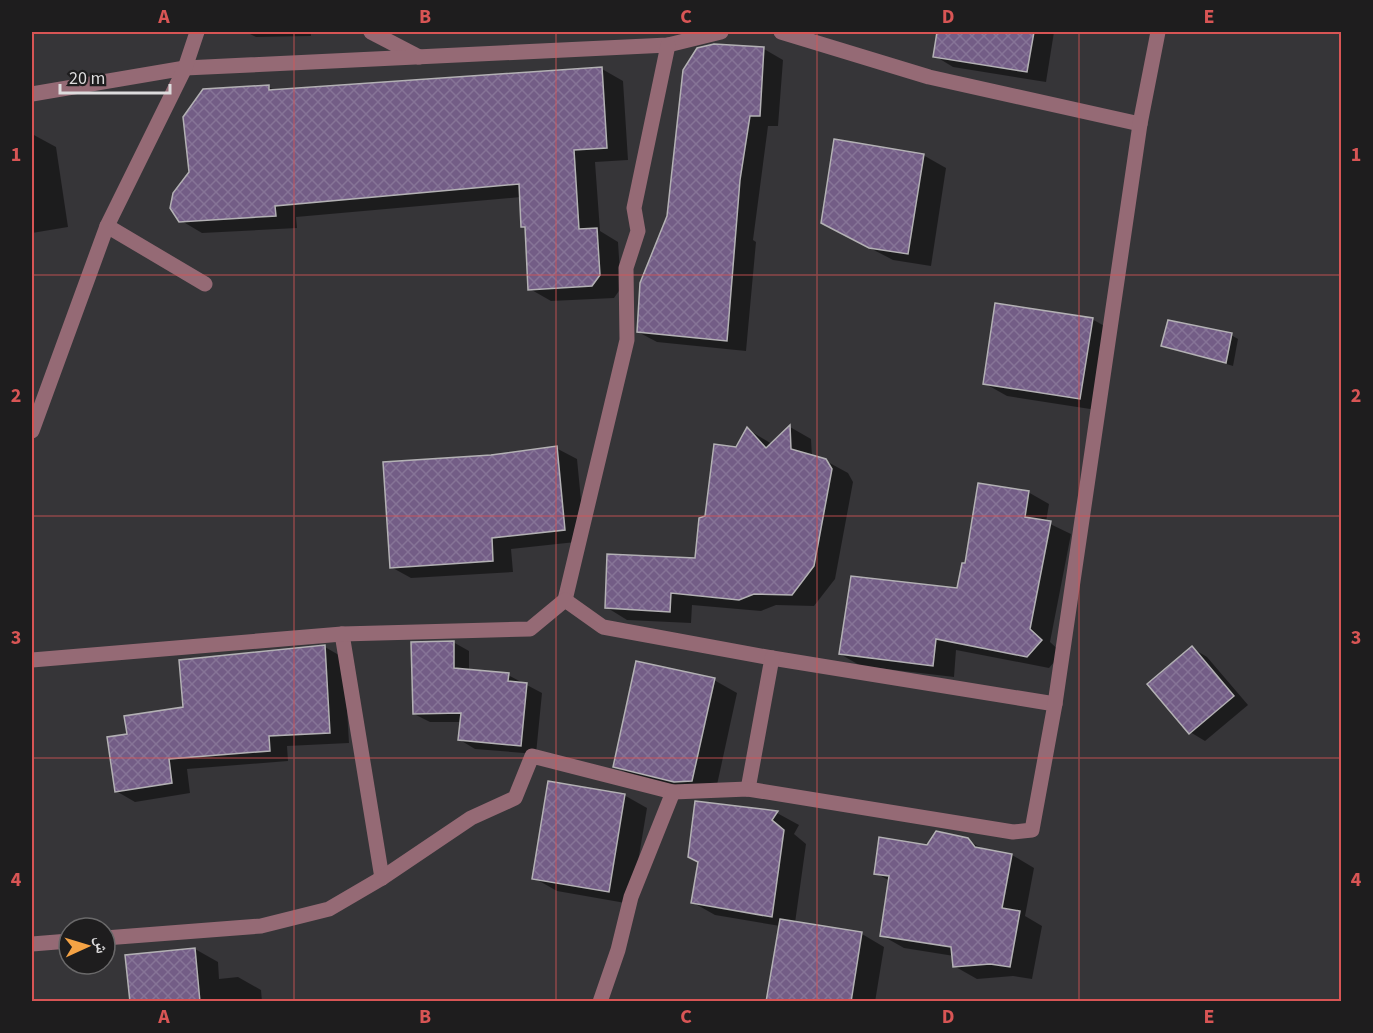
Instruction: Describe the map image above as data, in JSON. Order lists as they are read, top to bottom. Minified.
{"scale_bar":"20 m","north":"right","grid":{"columns":["A","B","C","D","E"],"rows":["1","2","3","4"]}}
